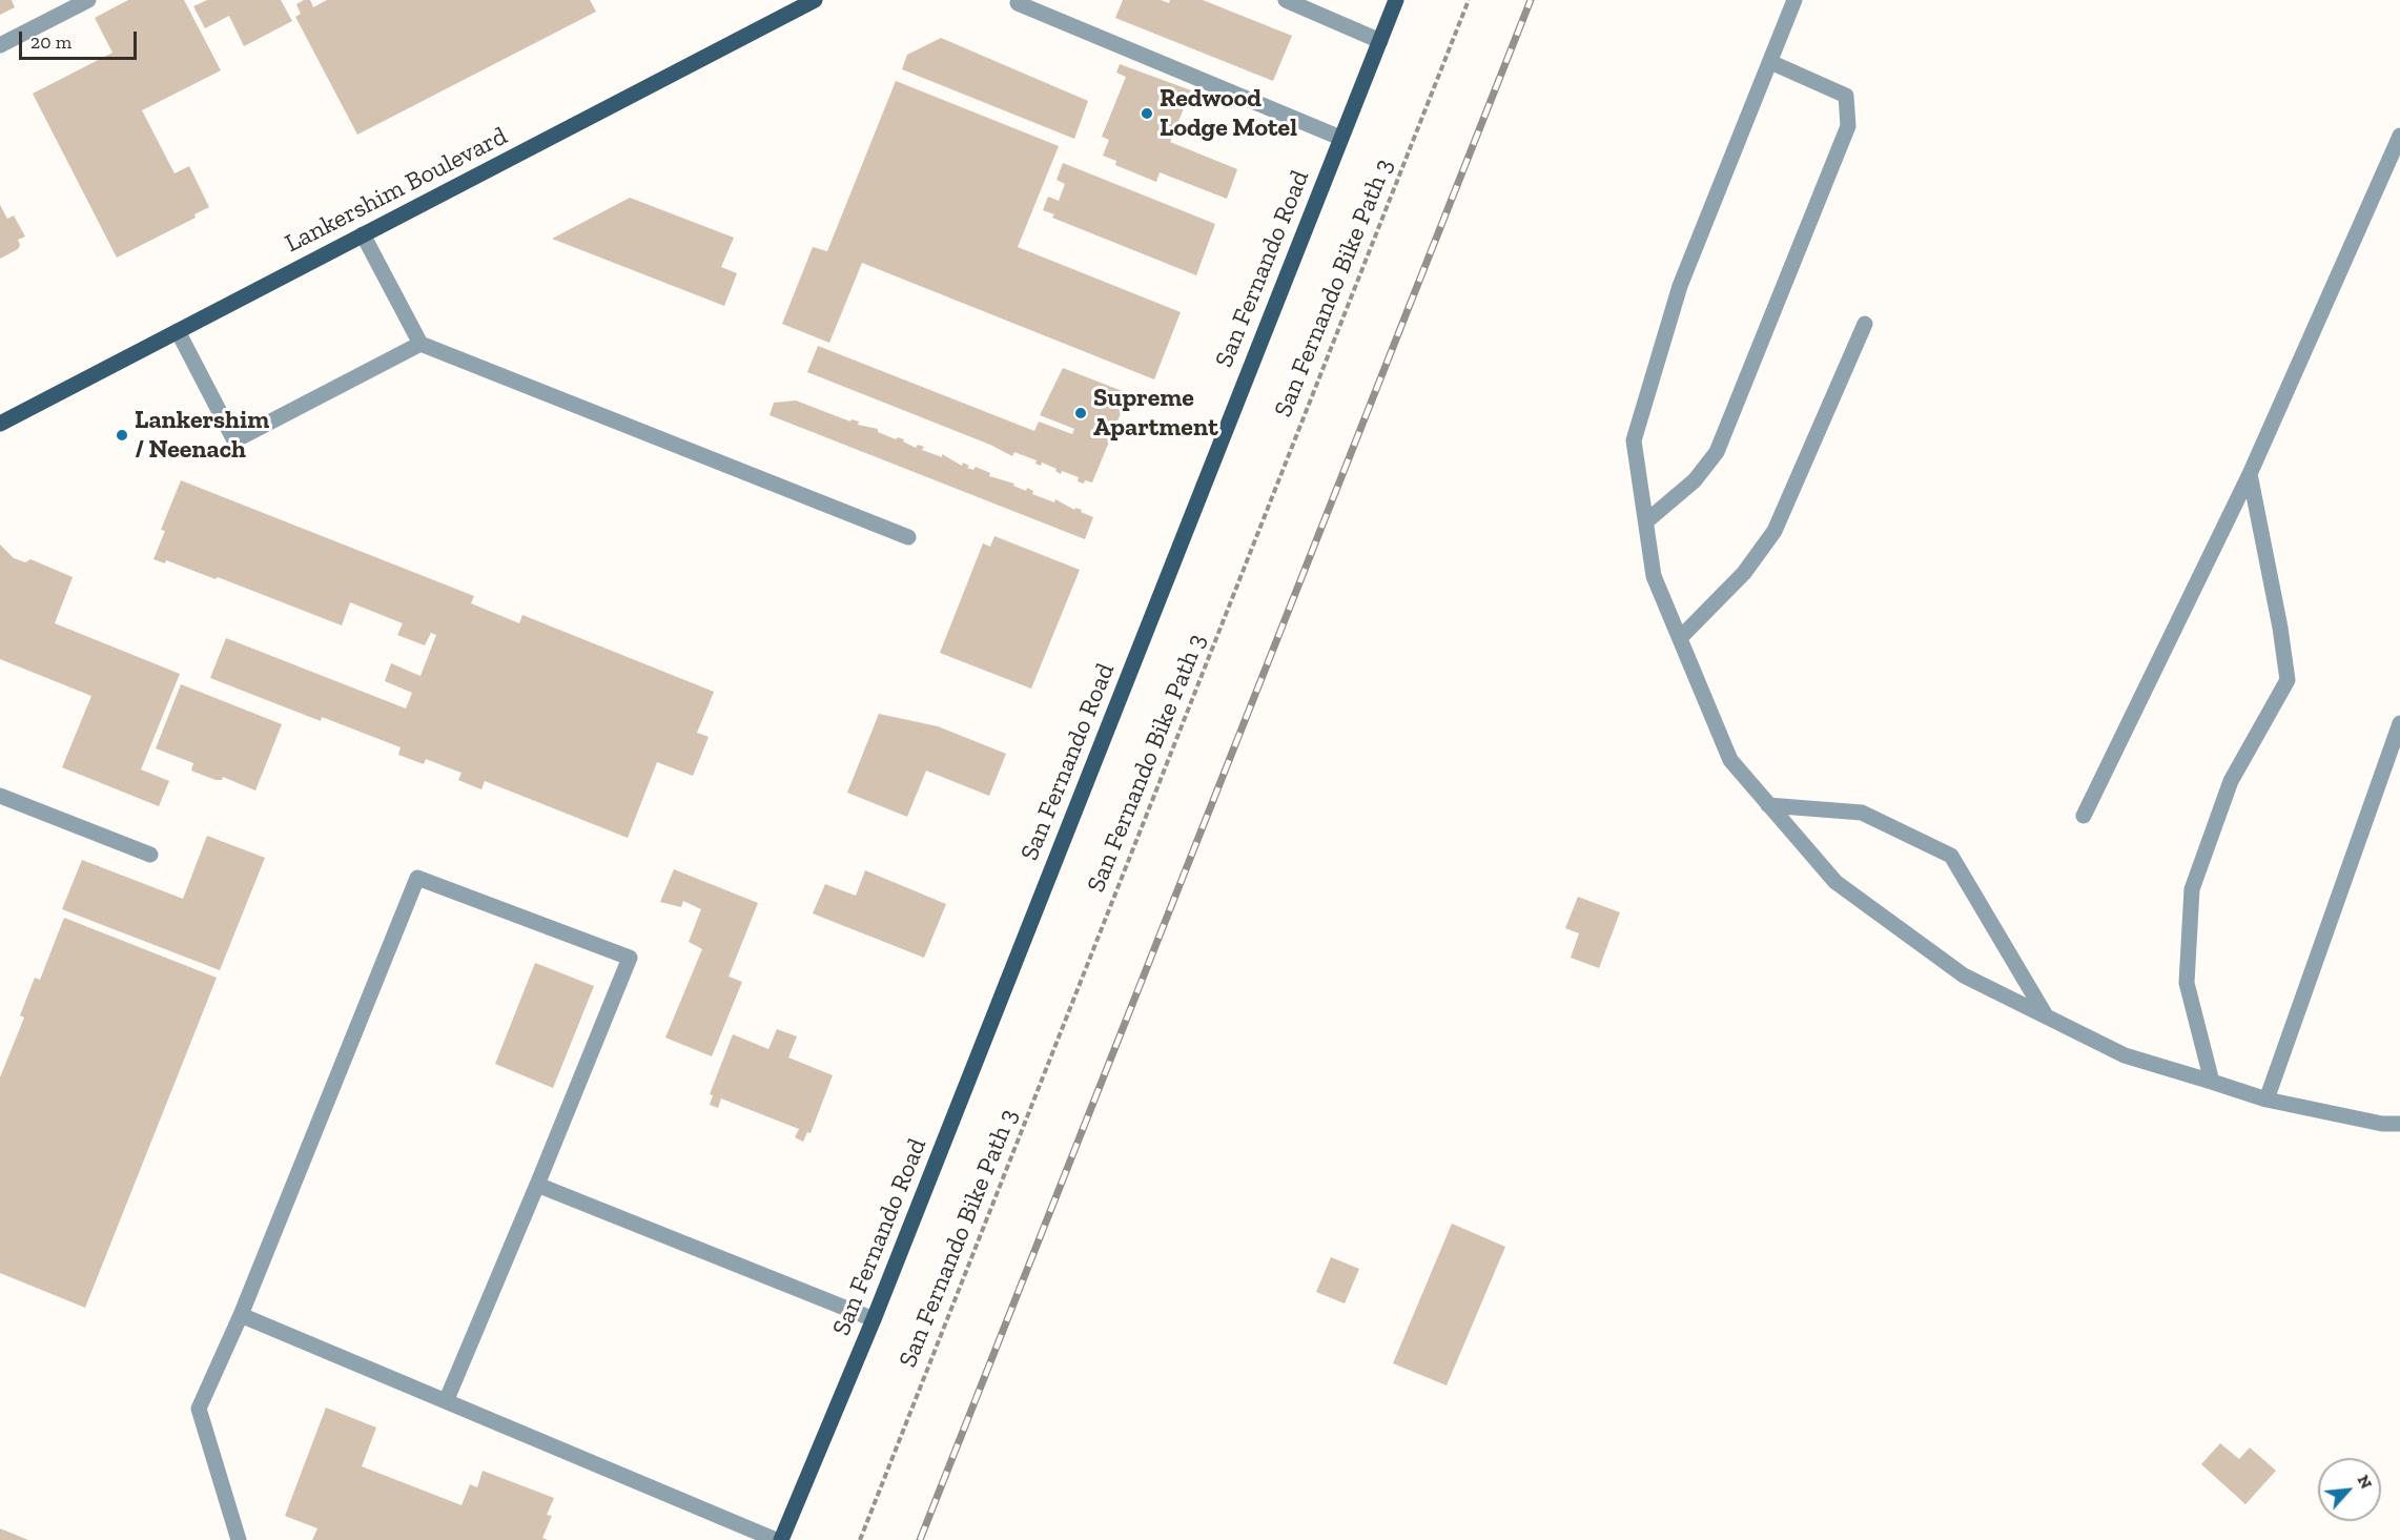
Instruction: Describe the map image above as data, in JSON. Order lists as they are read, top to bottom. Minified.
{"streets":{"main road":["Lankershim Boulevard","San Fernando Road"],"path":["San Fernando Bike Path 3"]},"places":["Redwood Lodge Motel","Supreme Apartment","Lankershim / Neenach"],"scale_bar":"20 m","north":"top right"}
